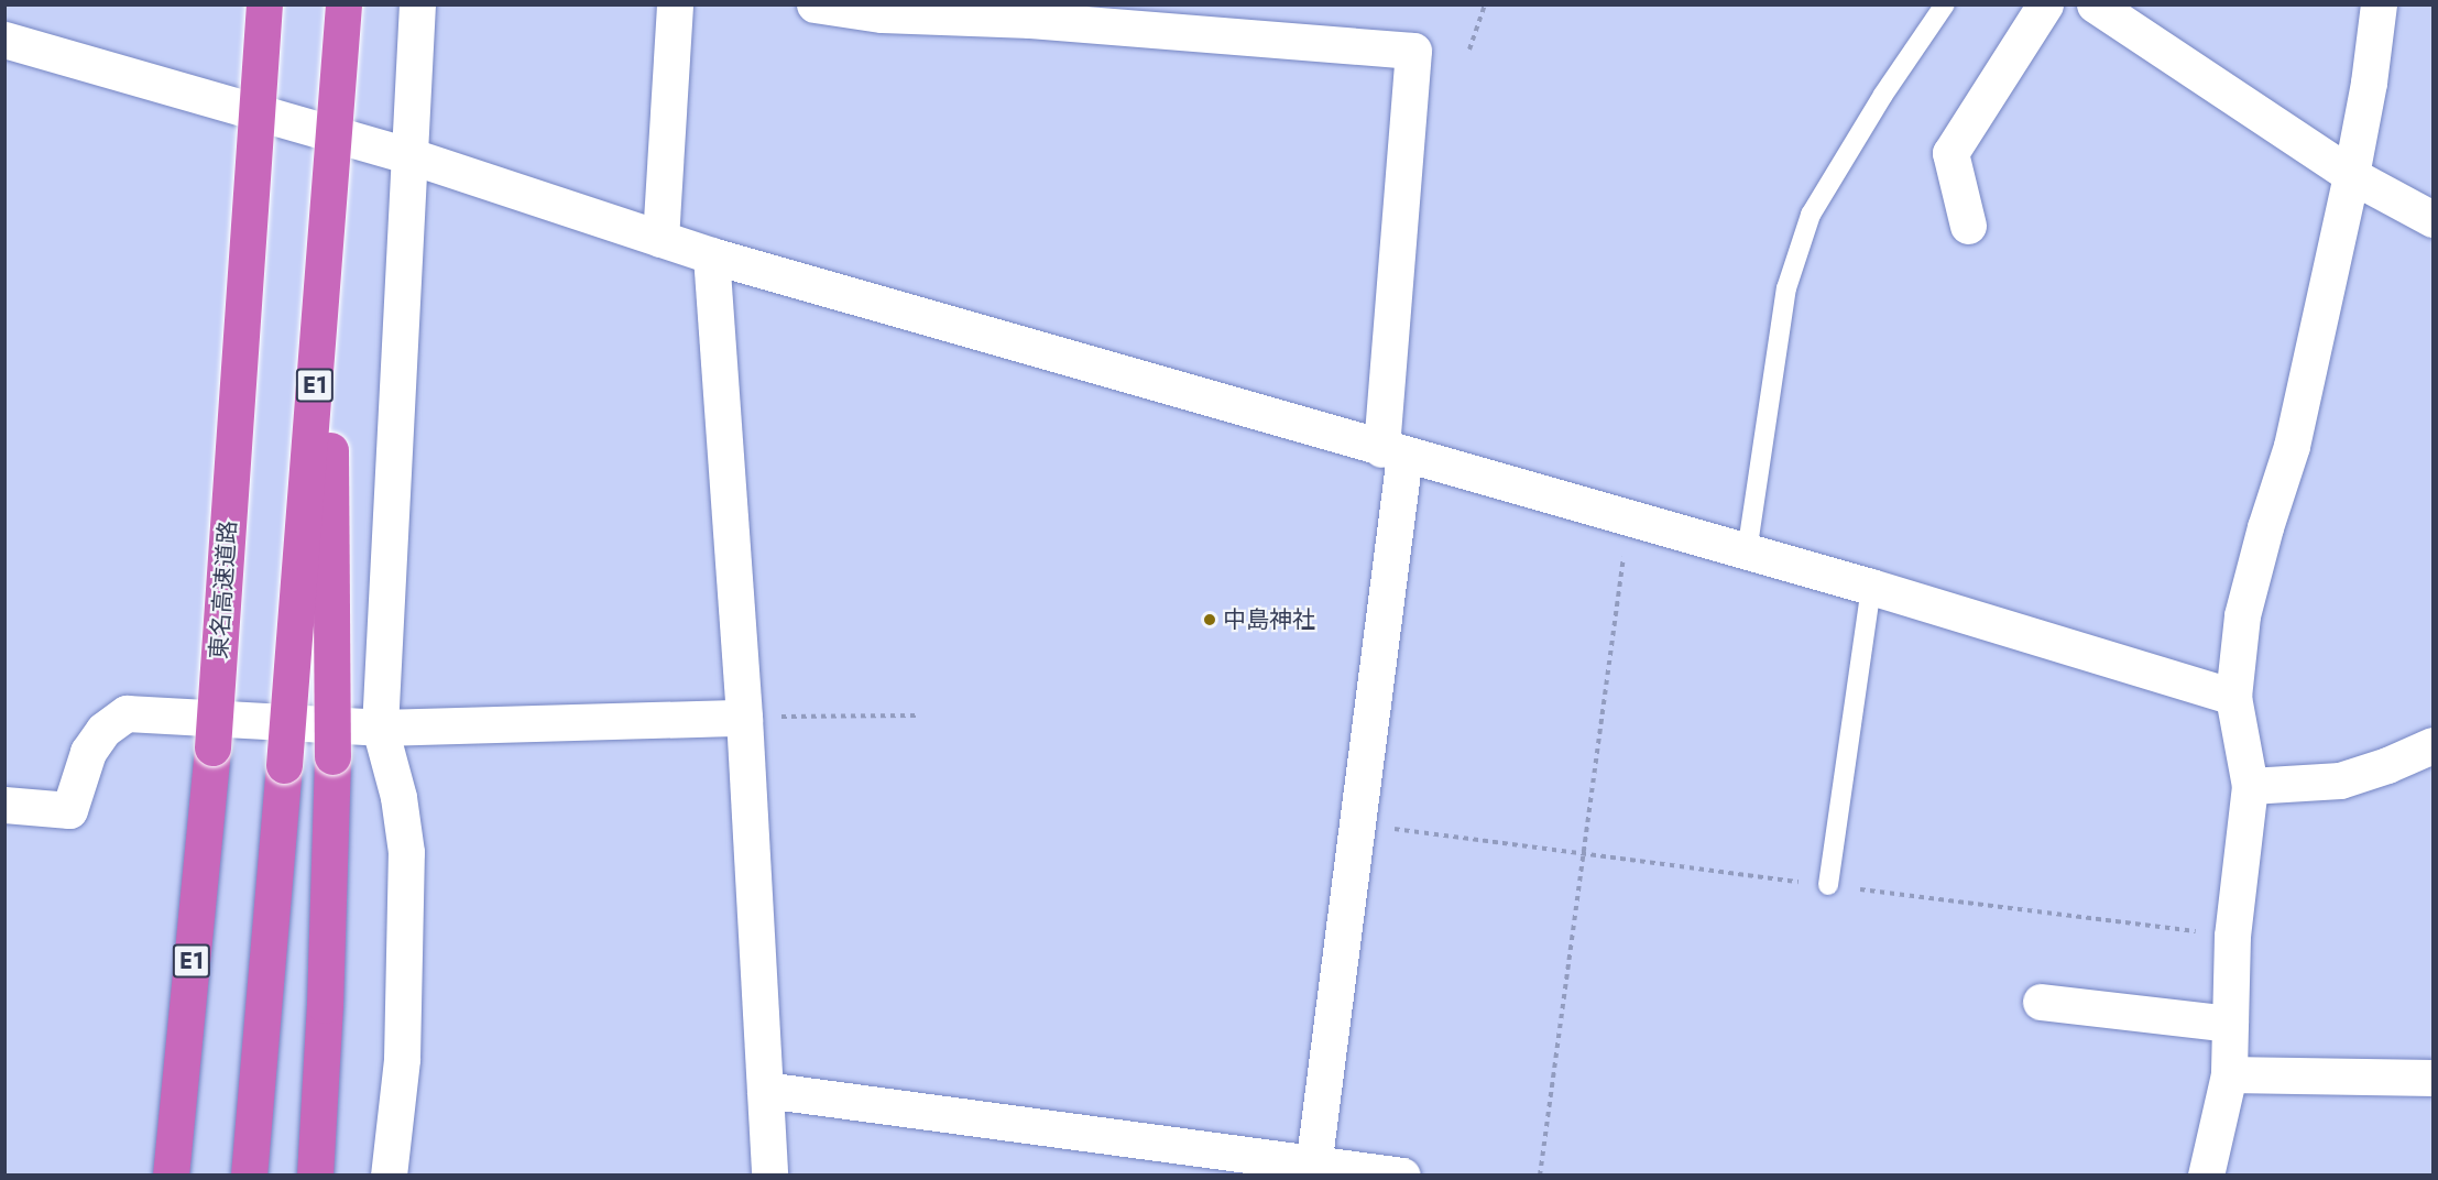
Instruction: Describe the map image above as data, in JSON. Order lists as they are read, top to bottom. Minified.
{"streets":{"highway":["E1","東名高速道路"]},"places":["中島神社"]}
